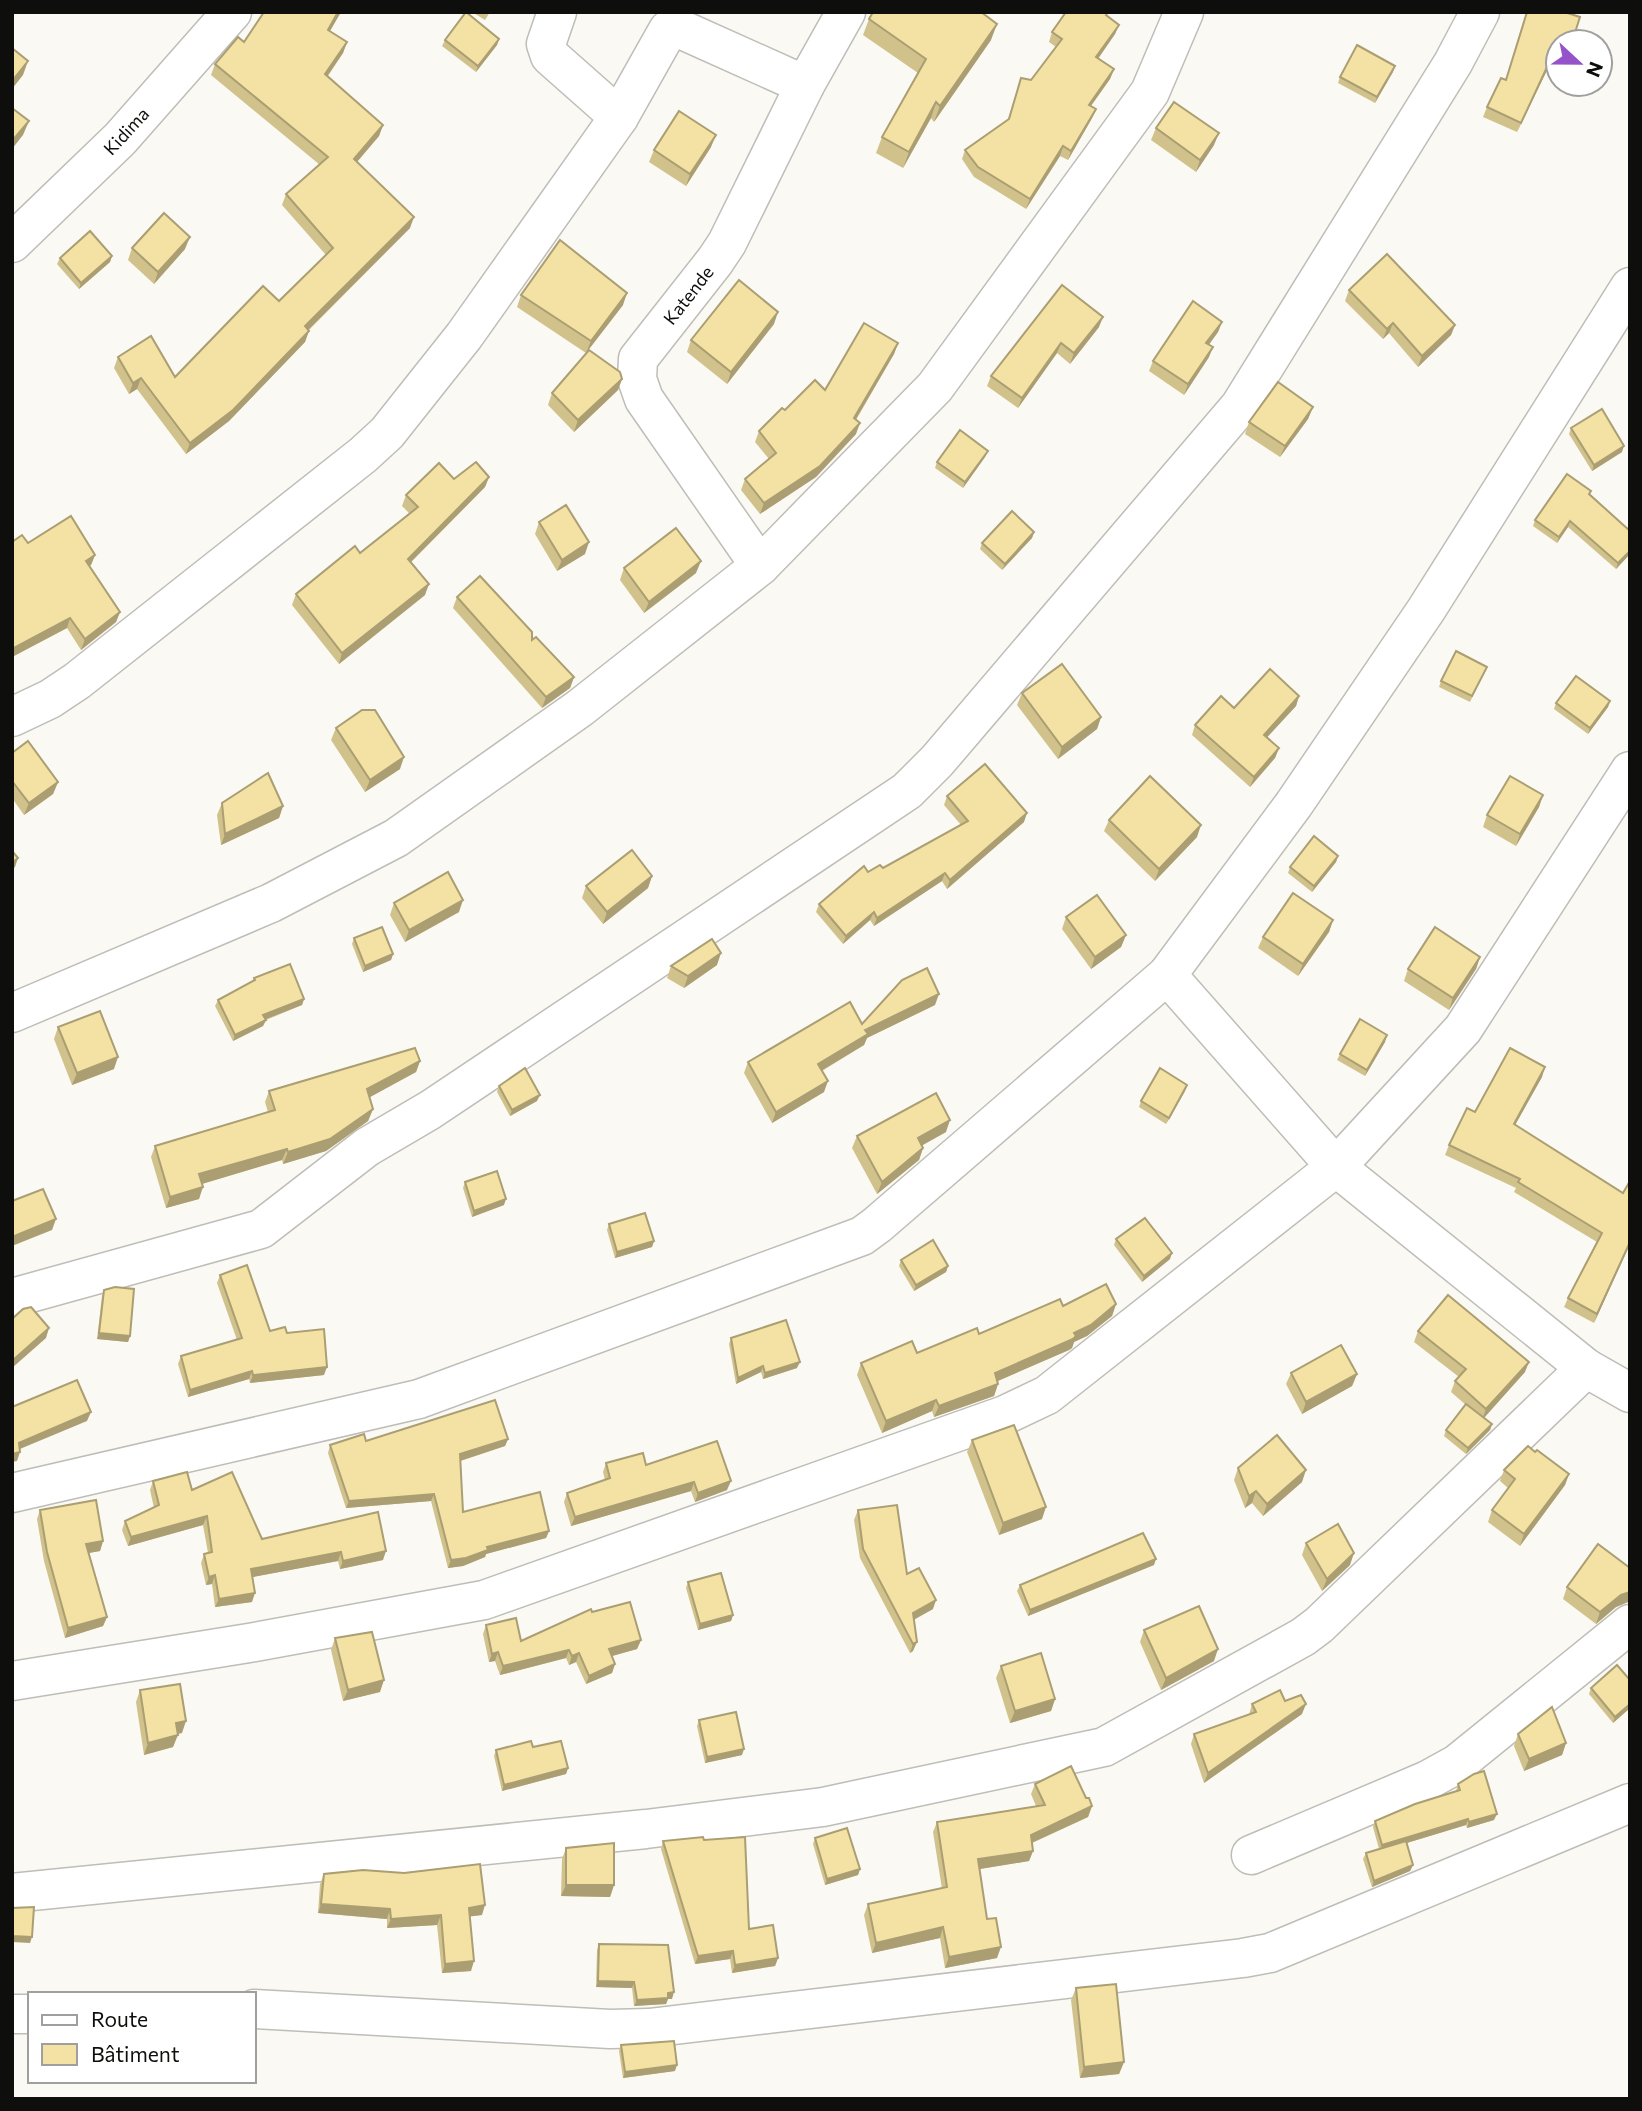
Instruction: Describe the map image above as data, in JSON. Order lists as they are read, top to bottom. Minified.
{"streets":{"street":["Kidima","Katende"]},"legend":["Route","Bâtiment"],"north":"right"}
